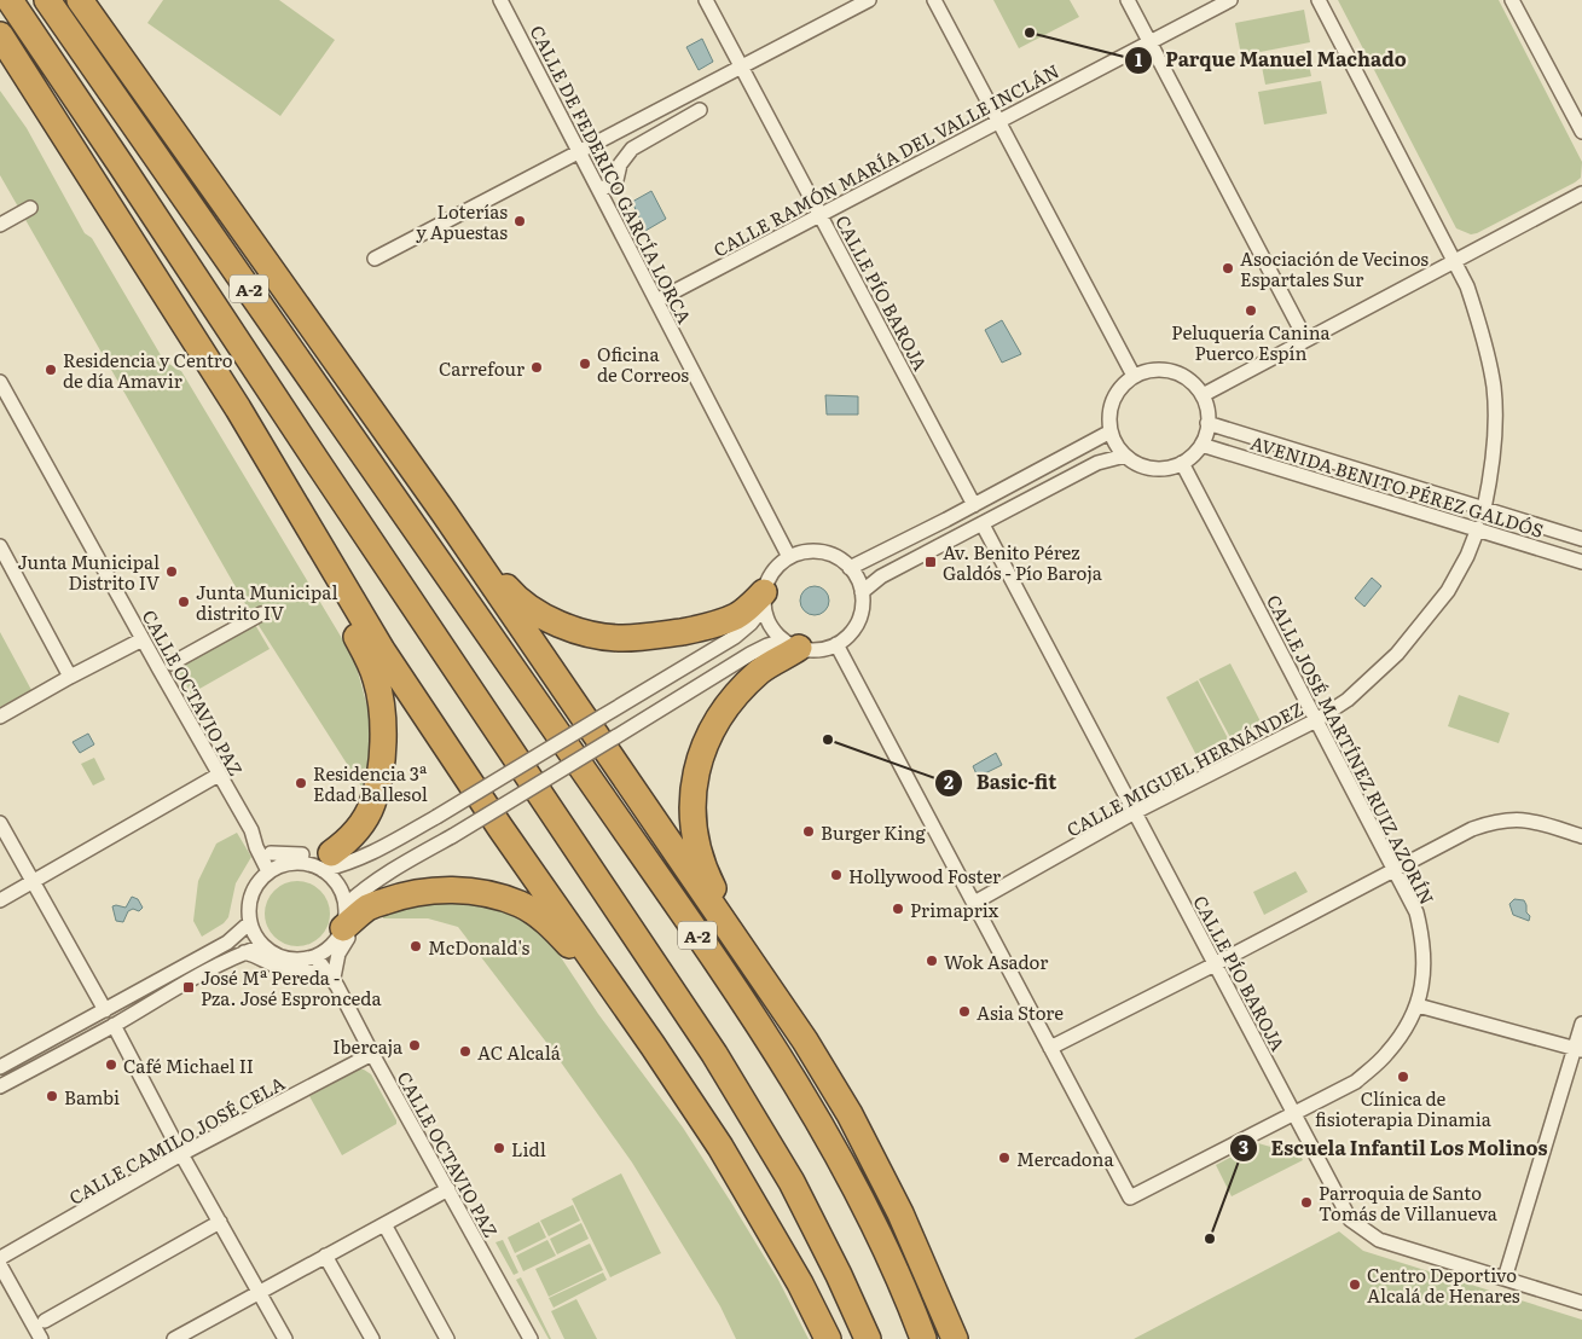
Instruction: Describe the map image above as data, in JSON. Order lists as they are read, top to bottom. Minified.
{"streets":{"highway":["A-2"],"street":["CALLE RAMÓN MARÍA DEL VALLE INCLÁN","CALLE DE FEDERICO GARCÍA LORCA","CALLE PÍO BAROJA","AVENIDA BENITO PÉREZ GALDÓS","CALLE OCTAVIO PAZ","CALLE JOSÉ MARTÍNEZ RUIZ AZORÍN","CALLE MIGUEL HERNÁNDEZ","CALLE CAMILO JOSÉ CELA"]},"crossings":[["CALLE RAMÓN MARÍA DEL VALLE INCLÁN","CALLE DE FEDERICO GARCÍA LORCA"],["CALLE RAMÓN MARÍA DEL VALLE INCLÁN","CALLE PÍO BAROJA"],["CALLE PÍO BAROJA","CALLE JOSÉ MARTÍNEZ RUIZ AZORÍN"],["CALLE PÍO BAROJA","CALLE MIGUEL HERNÁNDEZ"],["AVENIDA BENITO PÉREZ GALDÓS","CALLE JOSÉ MARTÍNEZ RUIZ AZORÍN"],["AVENIDA BENITO PÉREZ GALDÓS","CALLE MIGUEL HERNÁNDEZ"],["CALLE OCTAVIO PAZ","CALLE CAMILO JOSÉ CELA"],["CALLE JOSÉ MARTÍNEZ RUIZ AZORÍN","CALLE MIGUEL HERNÁNDEZ"]],"places":{"other":["Parque Manuel Machado","Loterías y Apuestas","Asociación de Vecinos Espartales Sur","Peluquería Canina Puerco Espín","Oficina de Correos","Carrefour","Residencia y Centro de día Amavir","Junta Municipal Distrito IV","Junta Municipal distrito IV","Basic-fit","Residencia 3ª Edad Ballesol","Burger King","Hollywood Foster","Primaprix","McDonald's","Wok Asador","Asia Store","Ibercaja","AC Alcalá","Café Michael II","Clínica de fisioterapia Dinamia","Bambi","Lidl","Mercadona","Parroquia de Santo Tomás de Villanueva","Escuela Infantil Los Molinos","Centro Deportivo Alcalá de Henares"],"transit":["Av. Benito Pérez Galdós - Pío Baroja","José Mª Pereda - Pza. José Espronceda"]}}
